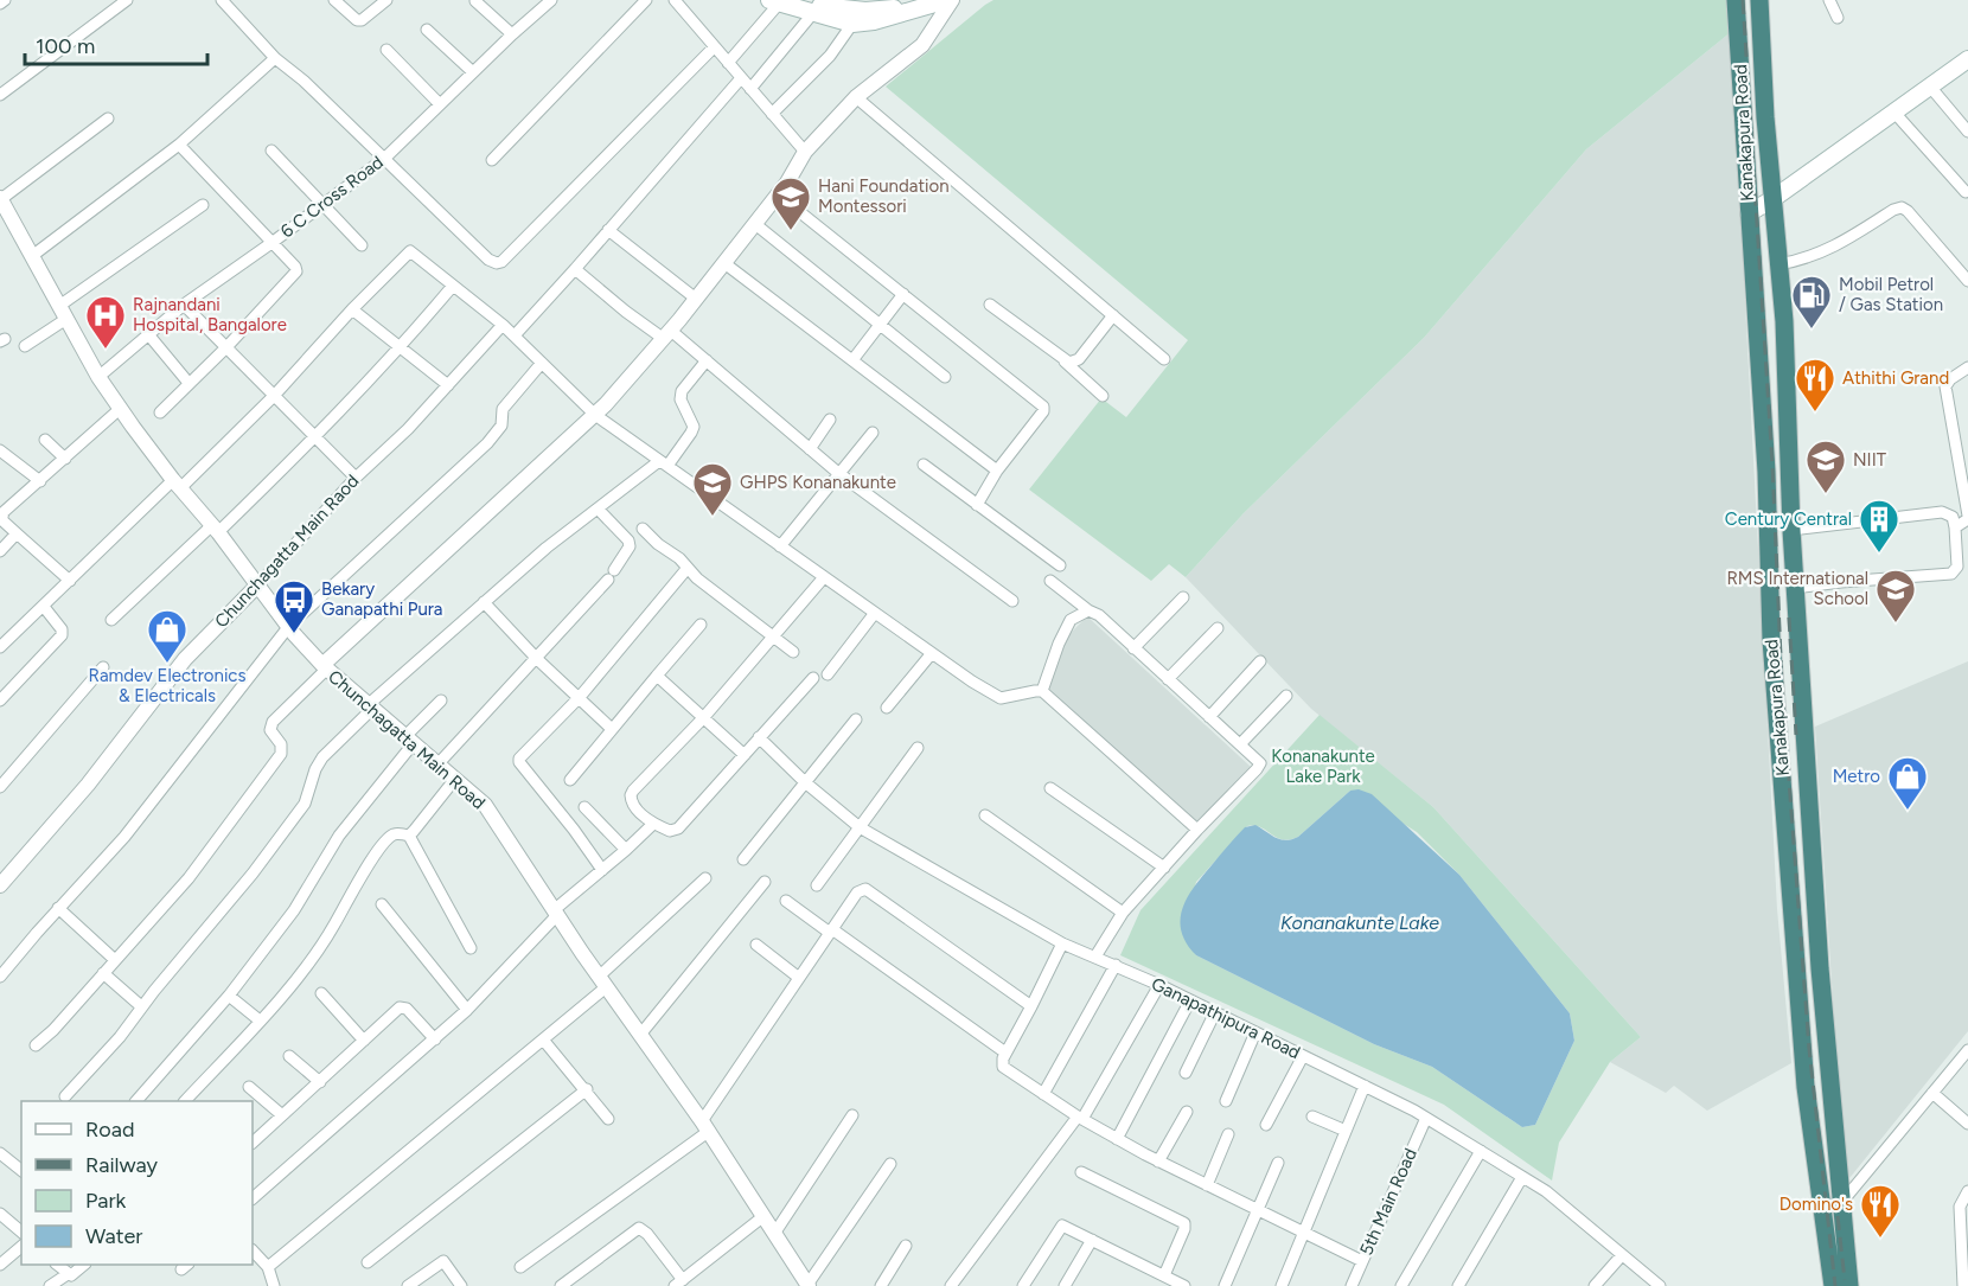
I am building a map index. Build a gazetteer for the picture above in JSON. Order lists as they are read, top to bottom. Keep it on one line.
{"streets":{"highway":["Kanakapura Road"],"street":["6 C Cross Road","Chunchagatta Main Raod","Chunchagatta Main Road","Ganapathipura Road","5th Main Road"]},"crossings":[["6 C Cross Road","Chunchagatta Main Road"],["Chunchagatta Main Raod","Chunchagatta Main Road"],["Ganapathipura Road","5th Main Road"]],"water":["Konanakunte Lake"],"parks":["Konanakunte Lake Park"],"places":{"school or university":["Hani Foundation Montessori","NIIT","GHPS Konanakunte","RMS International School"],"fuel station":["Mobil Petrol / Gas Station"],"hospital":["Rajnandani Hospital, Bangalore"],"restaurant":["Athithi Grand","Domino's"],"building":["Century Central"],"bus stop":["Bekary Ganapathi Pura"],"shop":["Ramdev Electronics & Electricals","Metro"]},"legend":["Road","Railway","Park","Water"],"scale_bar":"100 m"}
